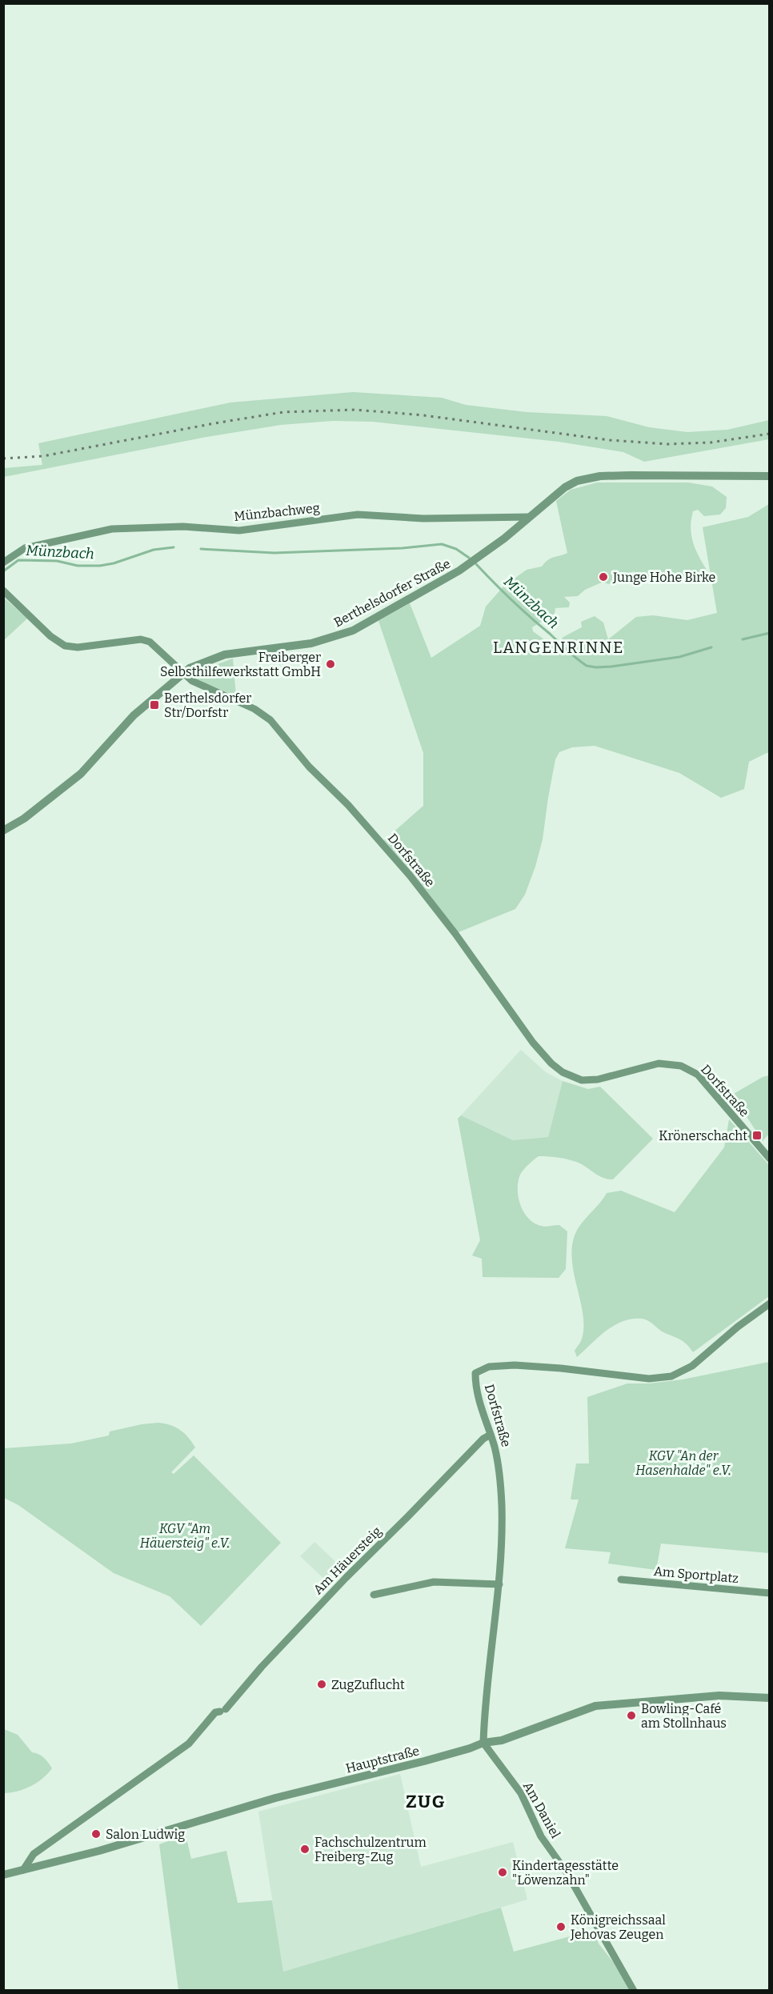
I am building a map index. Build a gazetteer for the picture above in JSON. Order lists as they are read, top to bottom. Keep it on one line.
{"streets":{"street":["Münzbachweg","Berthelsdorfer Straße","Dorfstraße","Am Häuersteig","Am Sportplatz","Hauptstraße","Am Daniel"]},"crossings":[["Münzbachweg","Berthelsdorfer Straße"],["Berthelsdorfer Straße","Dorfstraße"],["Dorfstraße","Am Häuersteig"],["Dorfstraße","Hauptstraße"],["Dorfstraße","Am Daniel"],["Am Häuersteig","Hauptstraße"],["Hauptstraße","Am Daniel"]],"districts":["LANGENRINNE","ZUG"],"water":["Münzbach"],"parks":["KGV \"An der Hasenhalde\" e.V.","KGV \"Am Häuersteig\" e.V."],"places":{"other":["Junge Hohe Birke","Freiberger Selbsthilfewerkstatt GmbH","ZugZuflucht","Bowling-Café am Stollnhaus","Salon Ludwig","Fachschulzentrum Freiberg-Zug","Kindertagesstätte \"Löwenzahn\"","Königreichssaal Jehovas Zeugen"],"transit":["Berthelsdorfer Str/Dorfstr","Krönerschacht"]}}
